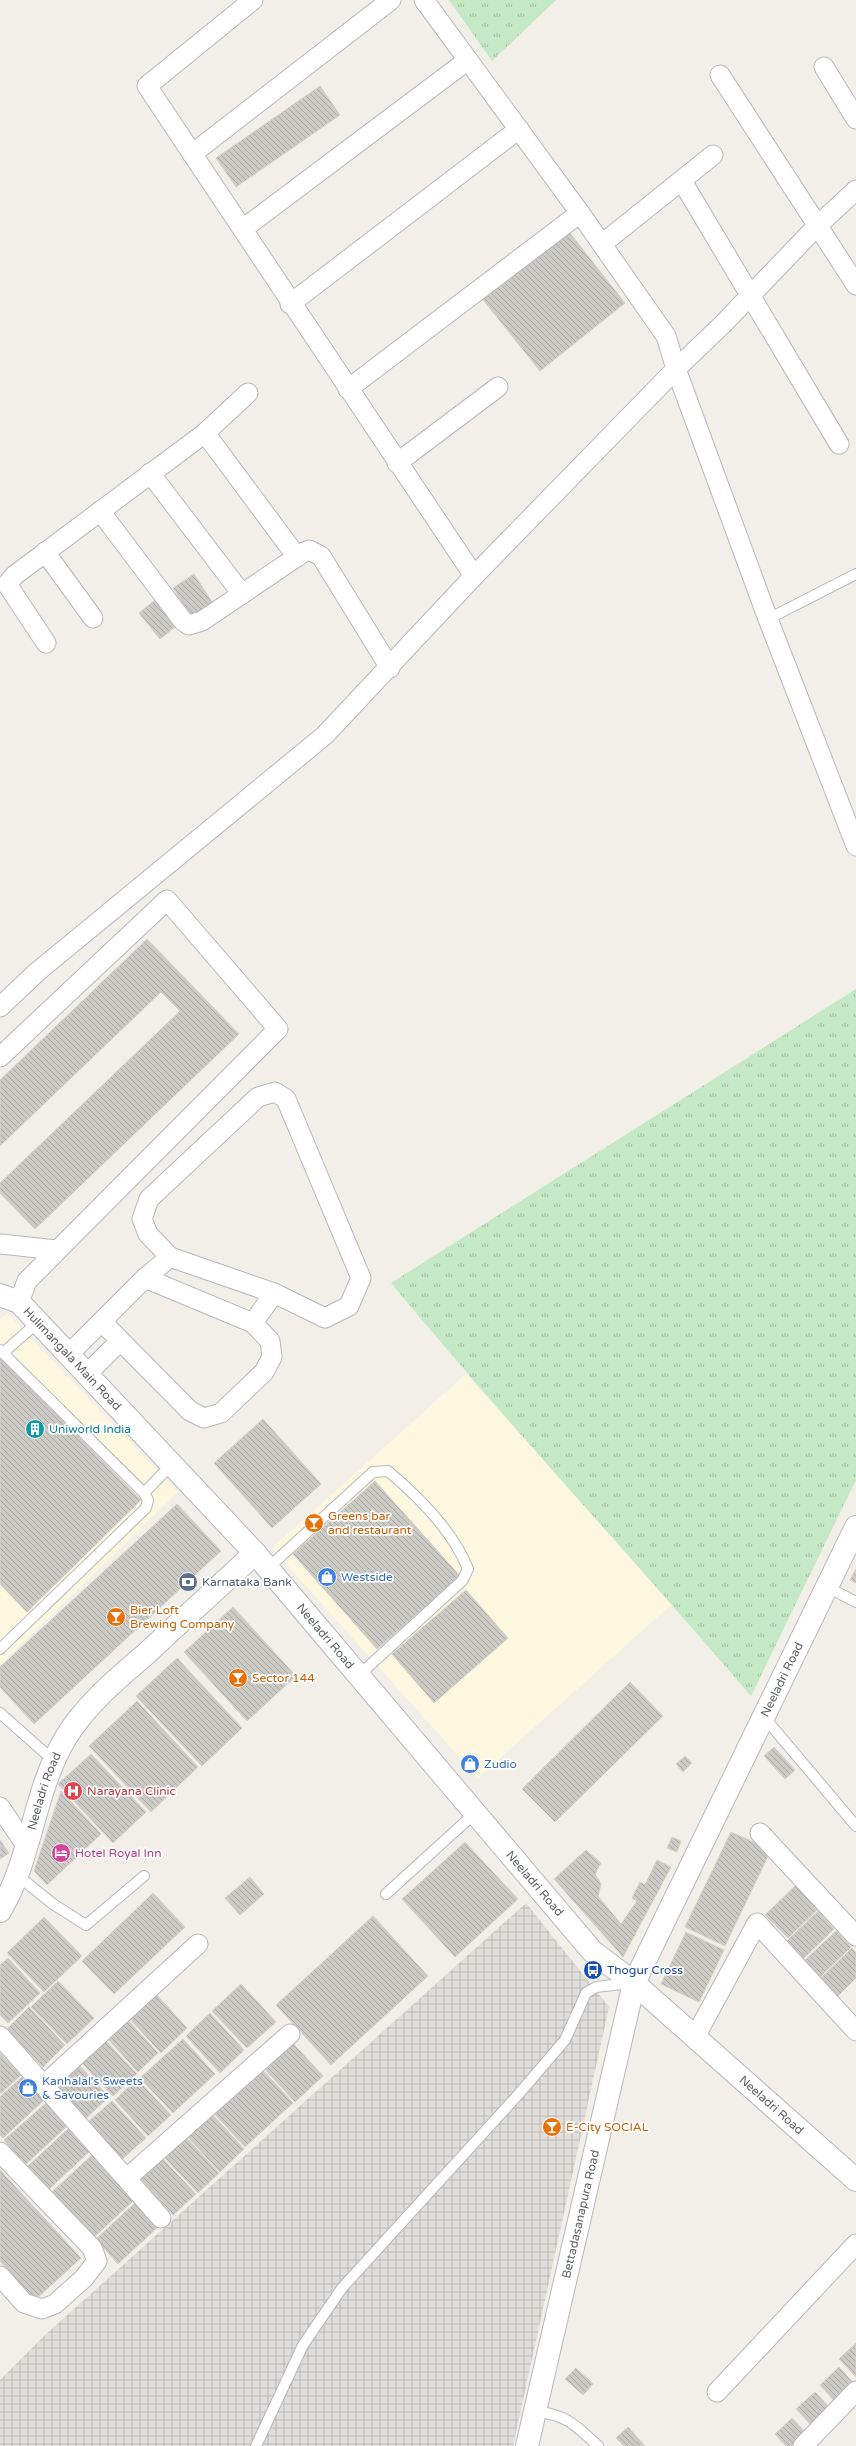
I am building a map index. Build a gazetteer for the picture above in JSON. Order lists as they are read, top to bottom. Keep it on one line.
{"streets":{"main road":["Hulimangala Main Road","Neeladri Road","Bettadasanapura Road"]},"crossings":[["Hulimangala Main Road","Neeladri Road"],["Neeladri Road","Bettadasanapura Road"]],"places":{"building":["Uniworld India"],"bar":["Greens bar and restaurant","Bier Loft Brewing Company","Sector 144","E-City SOCIAL"],"shop":["Westside","Zudio","Kanhalal's Sweets & Savouries"],"bank":["Karnataka Bank"],"hospital":["Narayana Clinic"],"hotel":["Hotel Royal Inn"],"bus stop":["Thogur Cross"]}}
